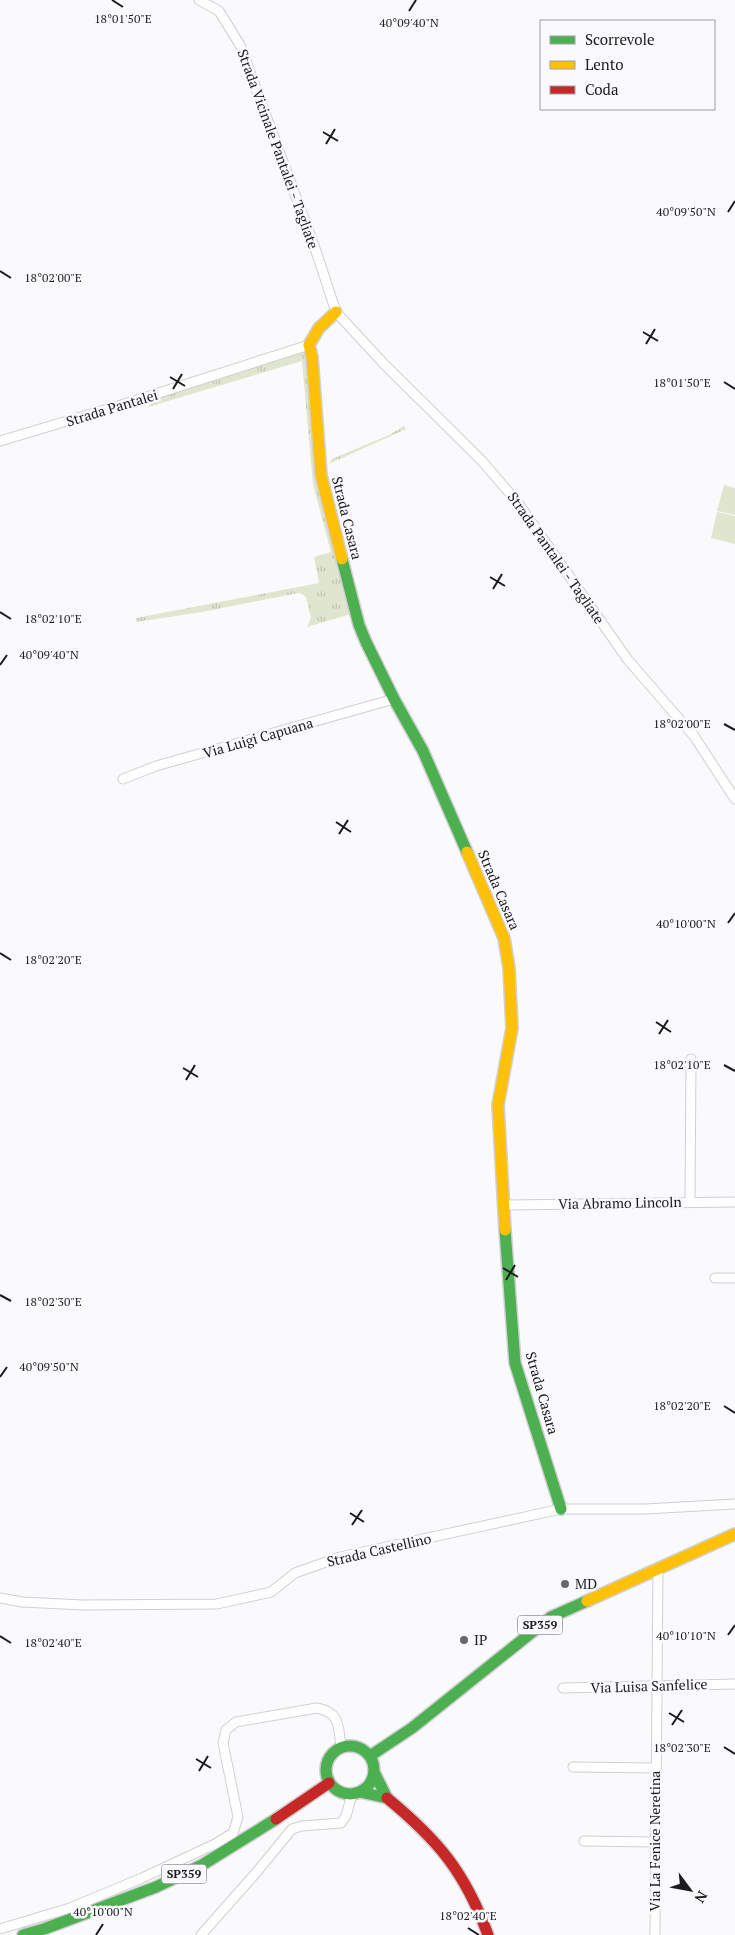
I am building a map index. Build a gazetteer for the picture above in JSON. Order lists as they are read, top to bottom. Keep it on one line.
{"streets":{"street":["Strada Vicinale Pantalei - Tagliate","Strada Pantalei","Strada Casara","Strada Pantalei - Tagliate","Via Luigi Capuana","Via Abramo Lincoln","Strada Castellino","SP359","Via Luisa Sanfelice","Via La Fenice Neretina"]},"crossings":[["Strada Vicinale Pantalei - Tagliate","Strada Pantalei - Tagliate"],["Strada Pantalei","Strada Casara"],["Strada Casara","Via Luigi Capuana"],["Strada Casara","Via Abramo Lincoln"],["Strada Casara","Strada Castellino"],["SP359","Via La Fenice Neretina"],["Via Luisa Sanfelice","Via La Fenice Neretina"]],"places":["MD","IP"],"legend":["Scorrevole","Lento","Coda"],"north":"bottom right","coordinates":["18°01'50\"E","40°09'40\"N","40°09'50\"N","18°02'00\"E","18°02'10\"E","40°10'00\"N","18°02'20\"E","18°02'30\"E","40°10'10\"N","18°02'40\"E"]}
